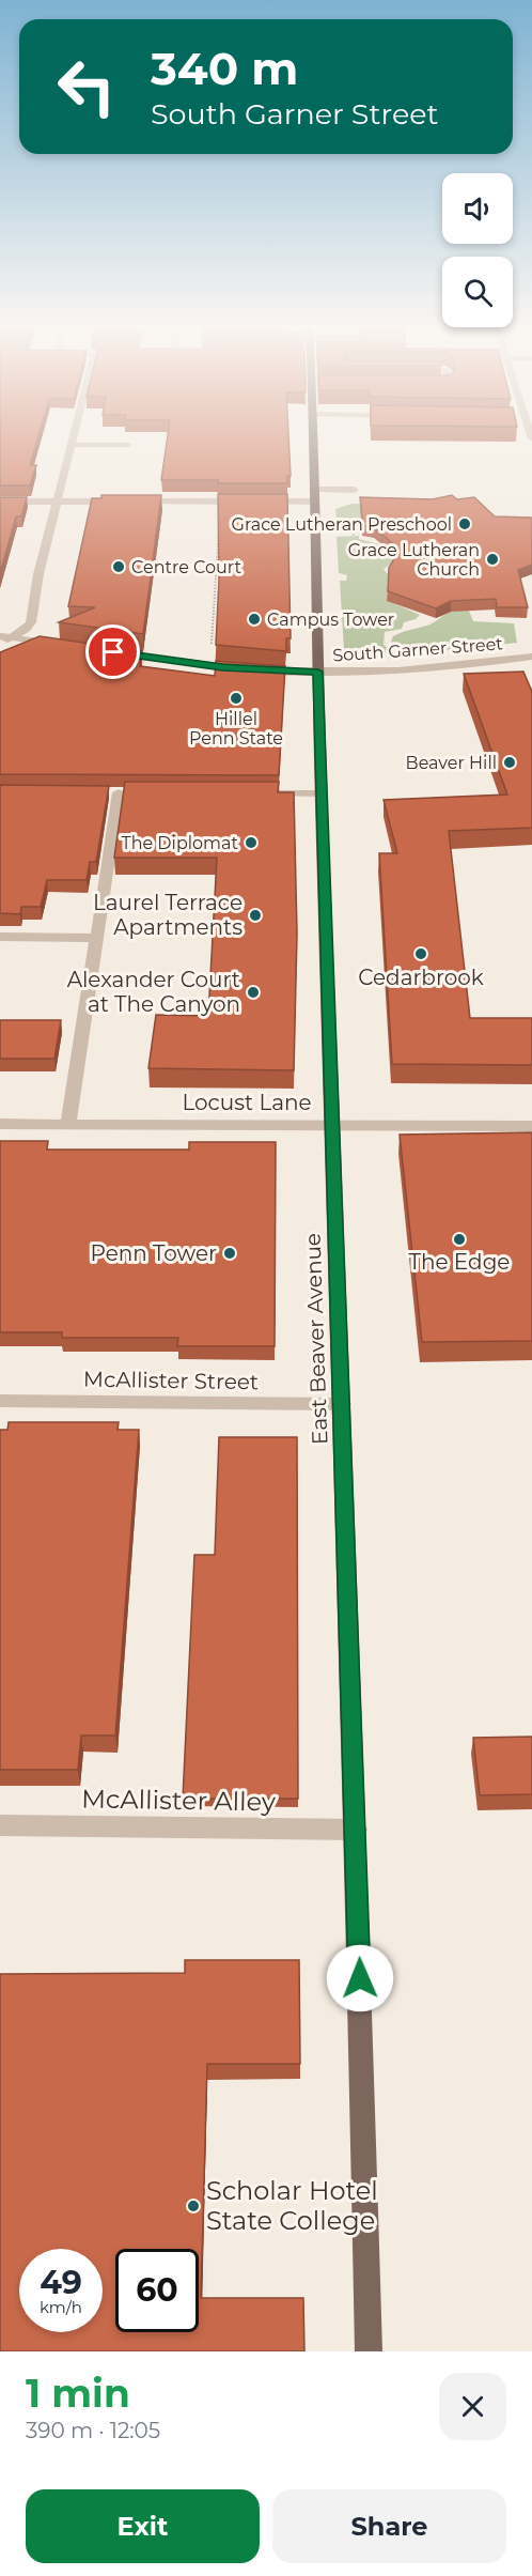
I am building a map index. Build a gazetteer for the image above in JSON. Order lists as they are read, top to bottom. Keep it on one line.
{"streets":{"main road":["East Beaver Avenue"],"street":["South Garner Street","Locust Lane","McAllister Street","McAllister Alley"]},"crossings":[["South Garner Street","East Beaver Avenue"],["Locust Lane","East Beaver Avenue"],["East Beaver Avenue","McAllister Street"],["East Beaver Avenue","McAllister Alley"]],"places":["Grace Lutheran Preschool","Grace Lutheran Church","Centre Court","Campus Tower","Hillel Penn State","Beaver Hill","The Diplomat","Laurel Terrace Apartments","Cedarbrook","Alexander Court at The Canyon","The Edge","Penn Tower","Scholar Hotel State College"],"page":{"turn":["340 m","South Garner Street"],"speed":"49 km/h","limit":"60","heading":["1 min","390 m · 12:05"],"buttons":["Exit","Share"]}}
